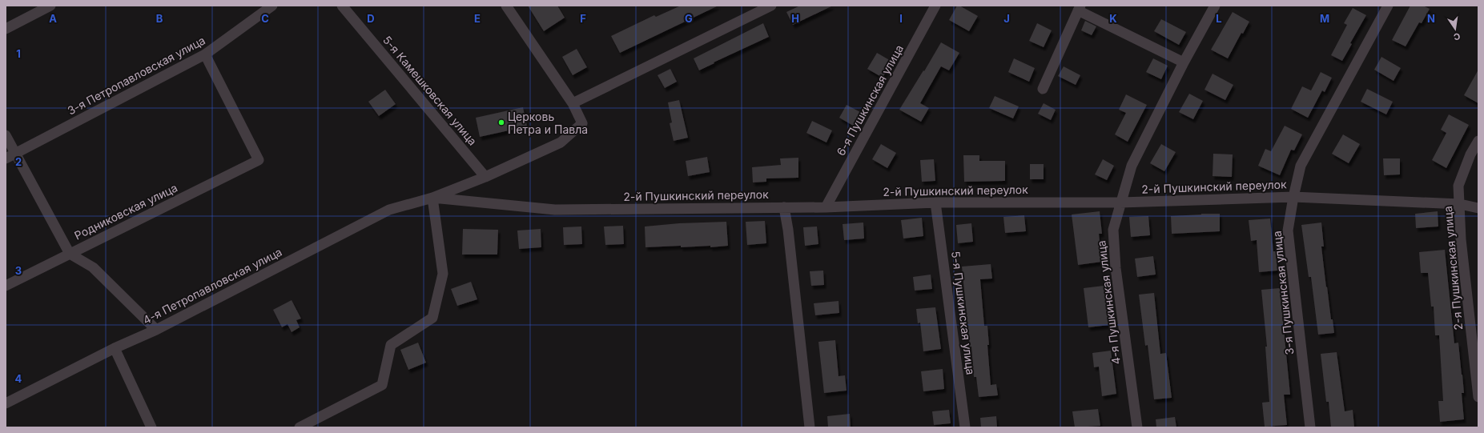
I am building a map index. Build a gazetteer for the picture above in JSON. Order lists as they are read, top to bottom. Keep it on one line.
{"streets":{"street":["3-я Петропавловская улица","5-я Камешковская улица","6-я Пушкинская улица","2-й Пушкинский переулок","Родниковская улица","2-я Пушкинская улица","4-я Петропавловская улица","3-я Пушкинская улица","4-я Пушкинская улица","5-я Пушкинская улица"]},"crossings":[["3-я Петропавловская улица","Родниковская улица"],["5-я Камешковская улица","4-я Петропавловская улица"],["6-я Пушкинская улица","2-й Пушкинский переулок"],["2-й Пушкинский переулок","2-я Пушкинская улица"],["2-й Пушкинский переулок","4-я Петропавловская улица"],["2-й Пушкинский переулок","3-я Пушкинская улица"],["2-й Пушкинский переулок","4-я Пушкинская улица"],["2-й Пушкинский переулок","5-я Пушкинская улица"]],"places":["Церковь Петра и Павла"],"north":"bottom","grid":{"columns":["A","B","C","D","E","F","G","H","I","J","K","L","M","N"],"rows":["1","2","3","4"]}}
